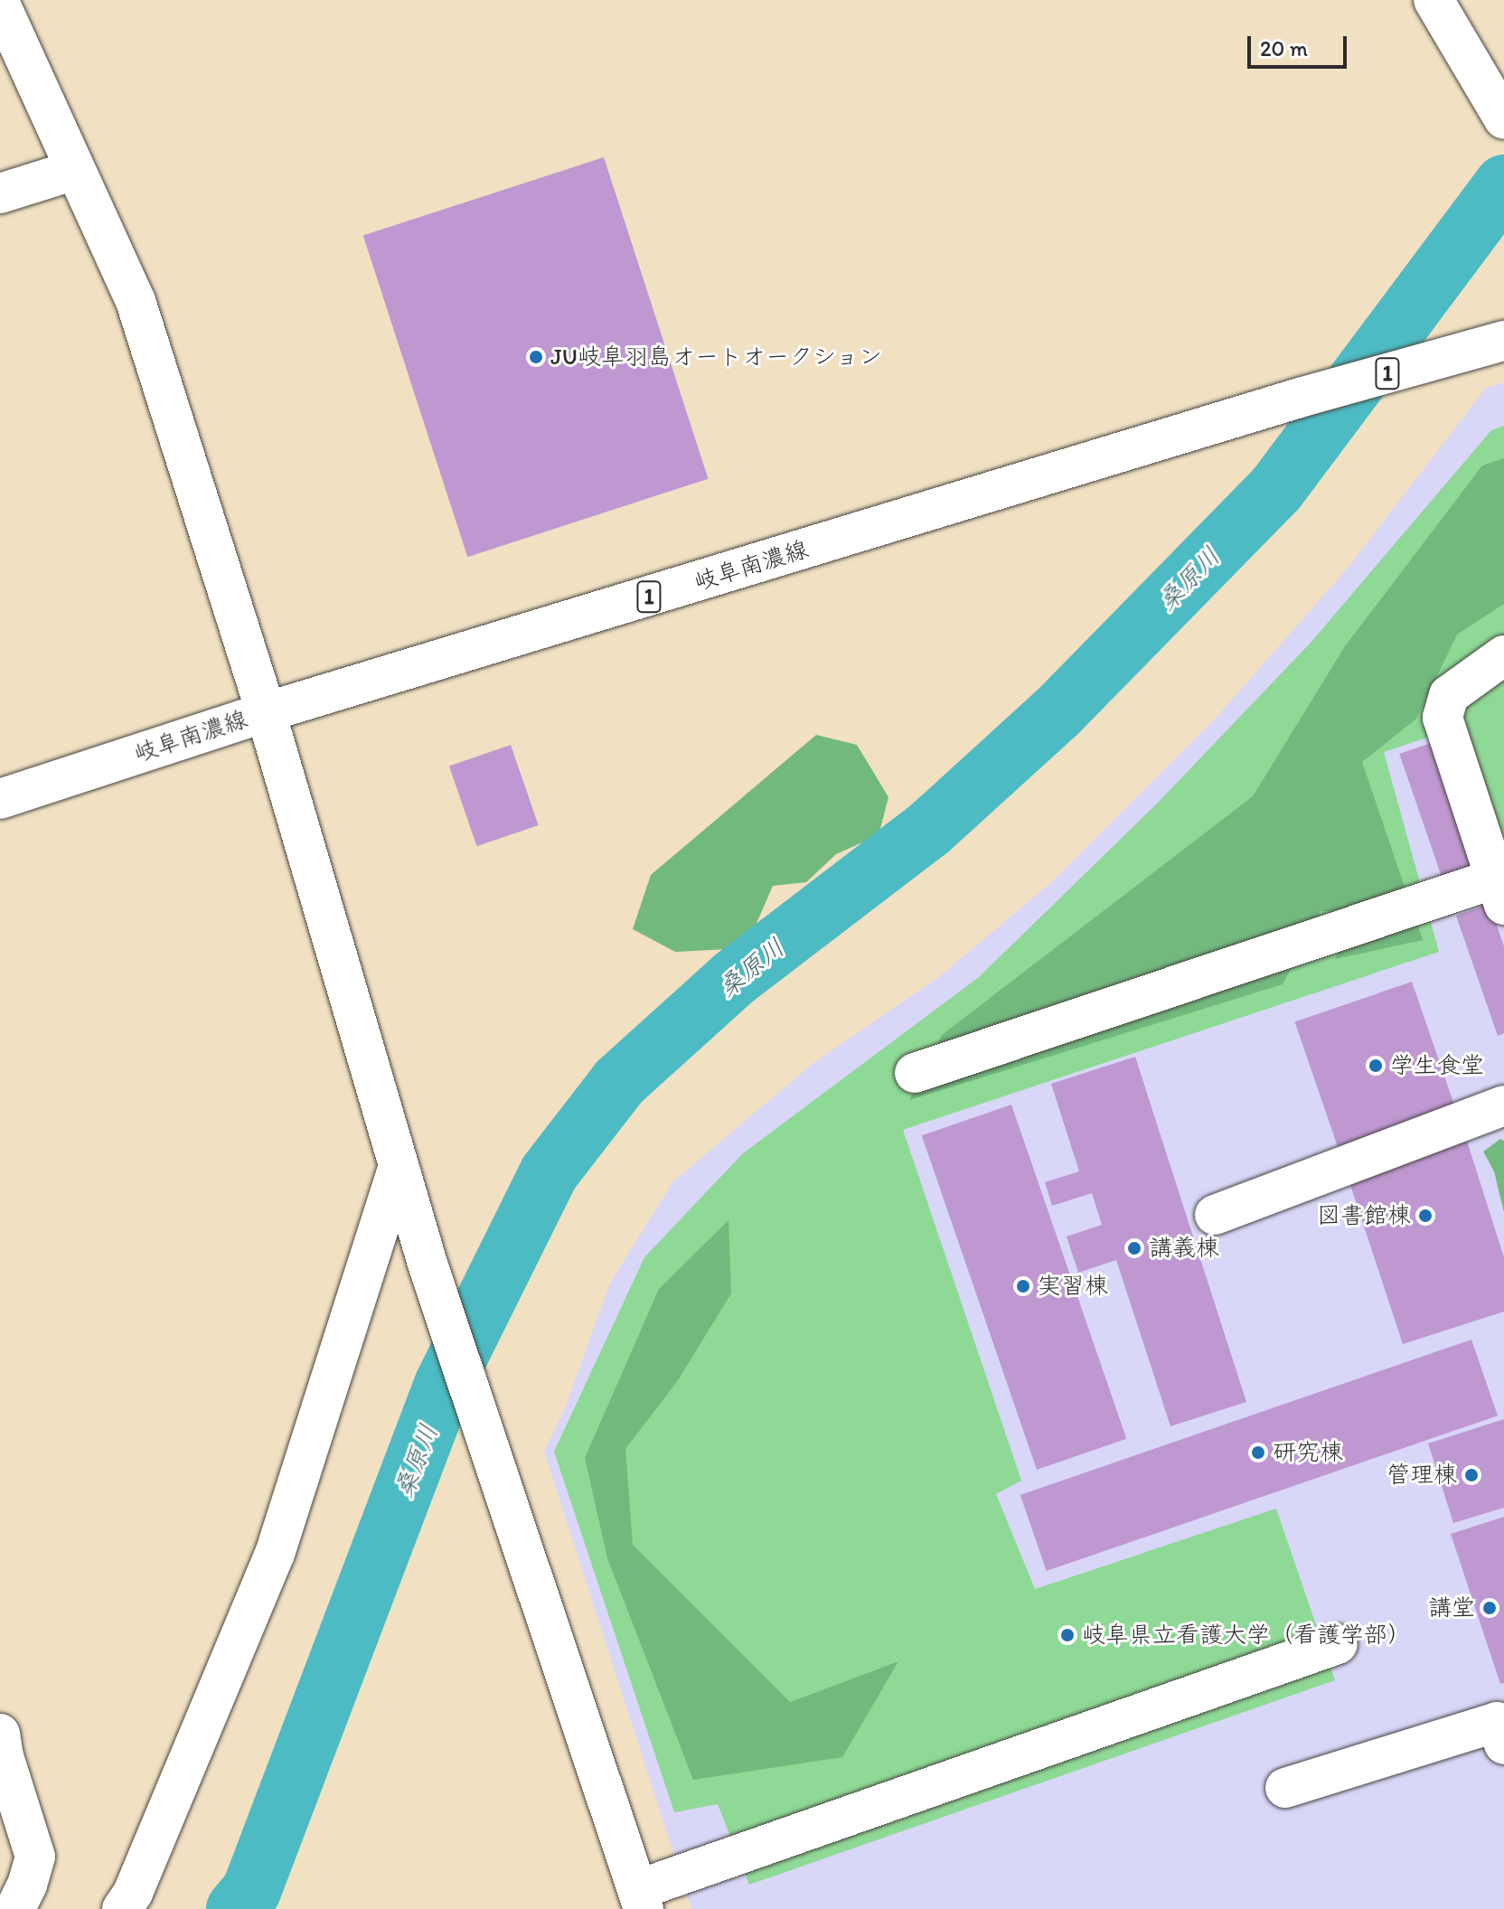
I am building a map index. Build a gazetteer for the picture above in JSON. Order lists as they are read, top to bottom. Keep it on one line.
{"streets":{"street":["1","岐阜南濃線"]},"water":["桑原川"],"places":["JU岐阜羽島オートオークション","学生食堂","図書館棟","講義棟","実習棟","研究棟","管理棟","講堂","岐阜県立看護大学（看護学部）"],"scale_bar":"20 m"}
